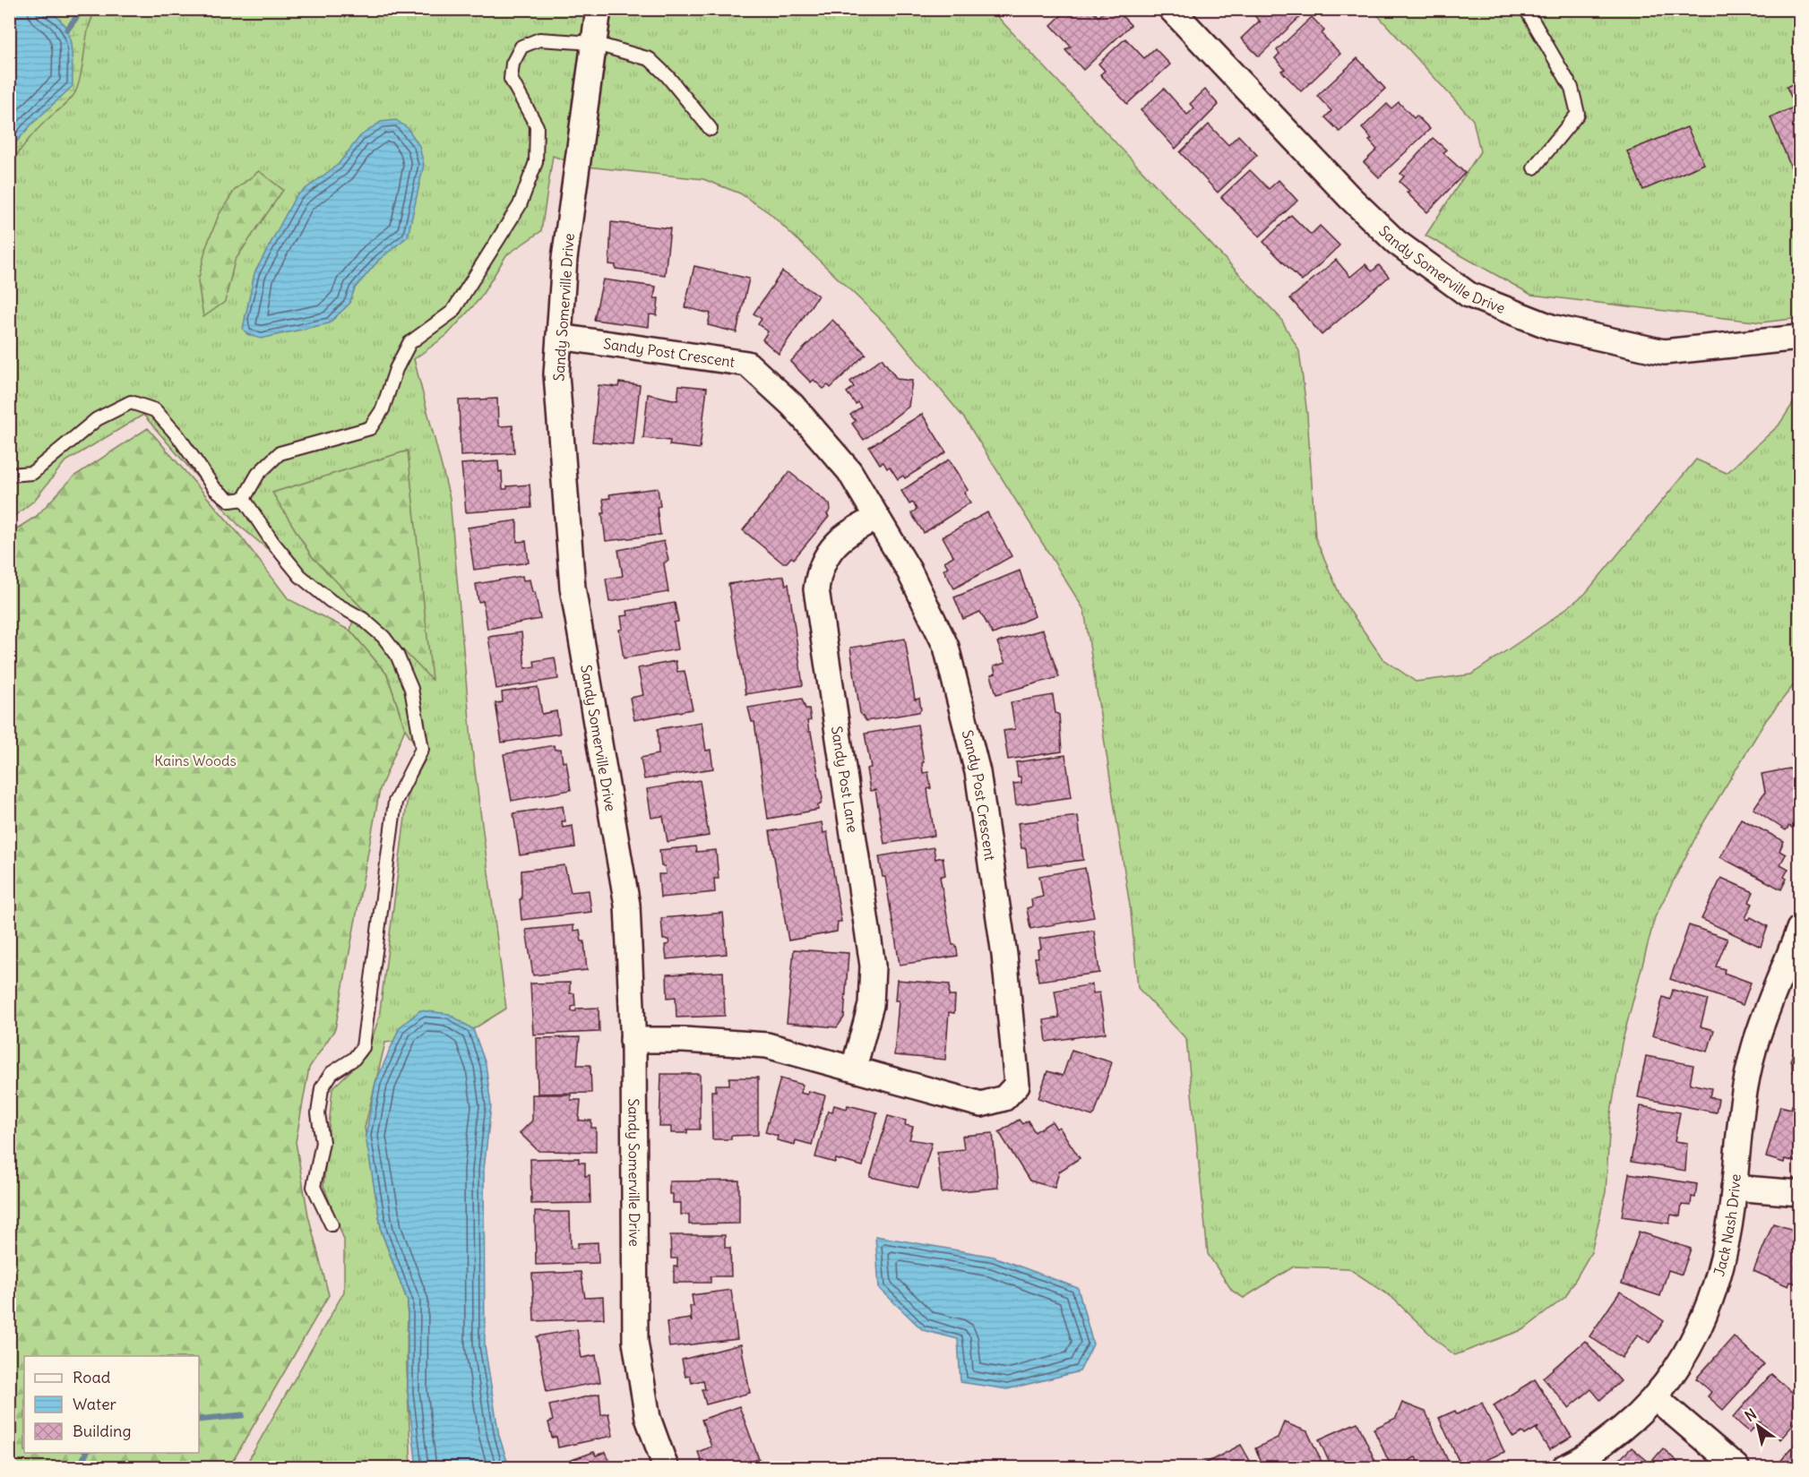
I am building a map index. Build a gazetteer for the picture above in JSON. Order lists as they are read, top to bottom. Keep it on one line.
{"streets":{"street":["Sandy Somerville Drive","Sandy Post Crescent","Sandy Post Lane","Jack Nash Drive"]},"crossings":[["Sandy Somerville Drive","Sandy Post Crescent"],["Sandy Post Crescent","Sandy Post Lane"]],"parks":["Kains Woods"],"legend":["Road","Water","Building"],"north":"top left"}
